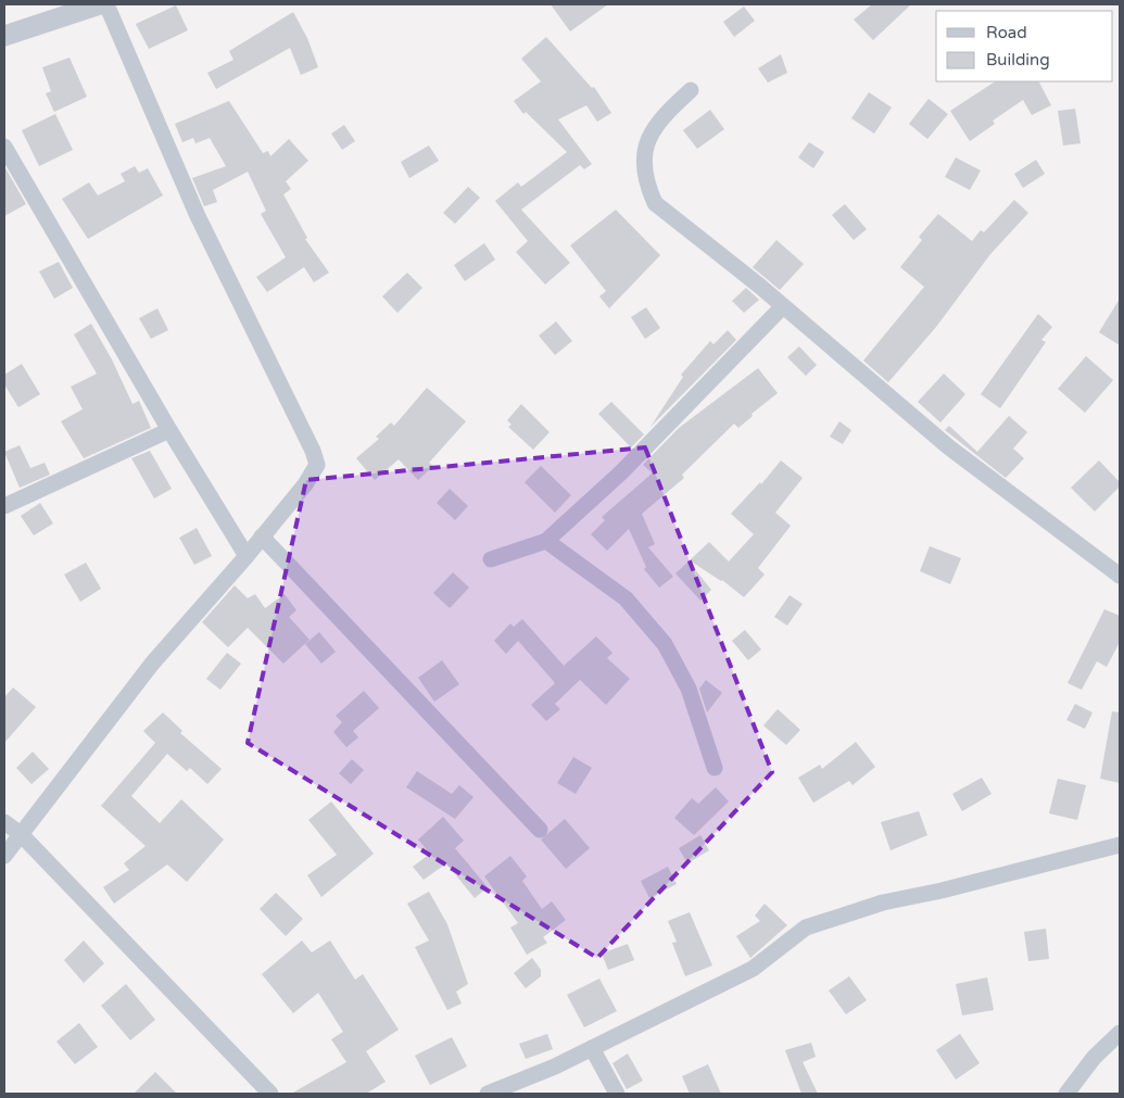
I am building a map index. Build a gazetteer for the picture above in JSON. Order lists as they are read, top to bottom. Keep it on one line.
{"legend":["Road","Building"]}
